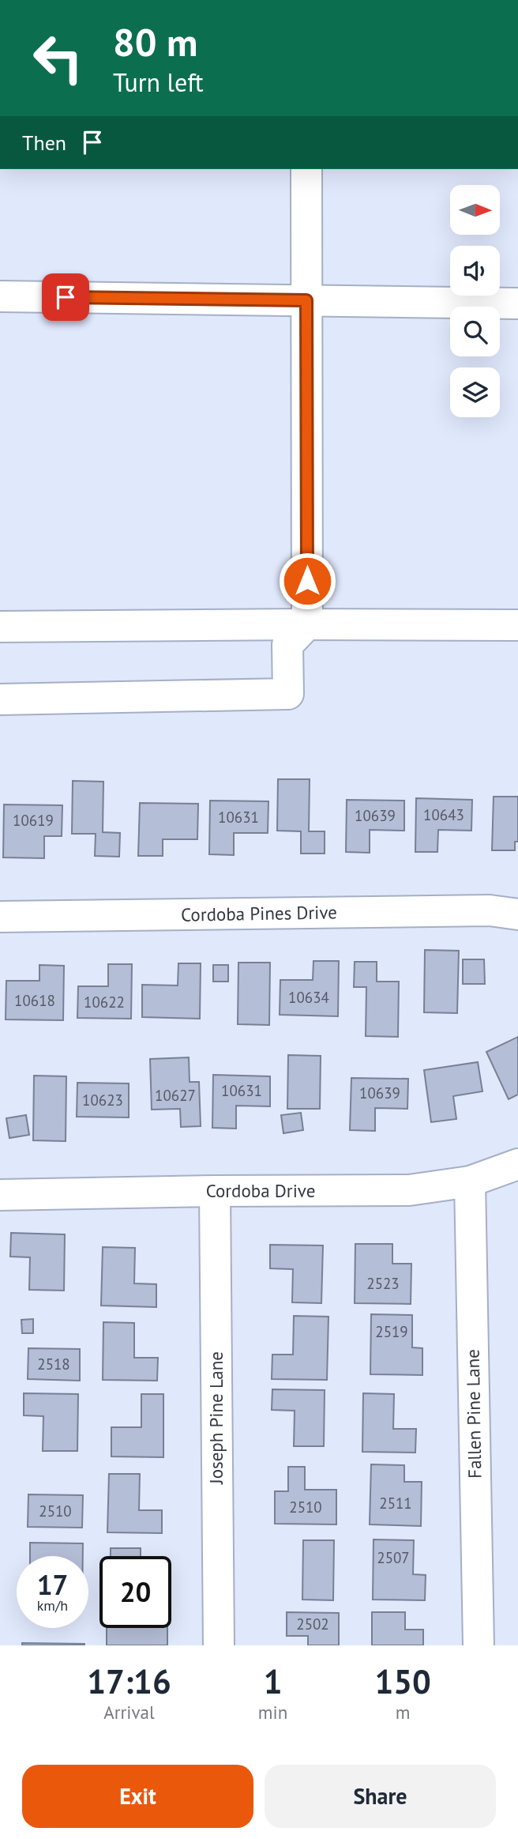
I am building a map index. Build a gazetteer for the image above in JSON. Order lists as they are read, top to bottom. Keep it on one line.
{"streets":{"street":["Cordoba Pines Drive","Cordoba Drive","Fallen Pine Lane","Joseph Pine Lane"]},"crossings":[["Cordoba Drive","Fallen Pine Lane"],["Cordoba Drive","Joseph Pine Lane"]],"house_numbers":["10643","10639","10631","10619","10634","10618","10622","10631","10639","10627","10623","2523","2519","2518","2511","2510","2510","2507","2502"],"north":"right","page":{"turn":["80 m","Turn left"],"then":"Then","speed":"17 km/h","limit":"20","eta":["17:16","Arrival","1","min","150","m"],"buttons":["Exit","Share"]}}
